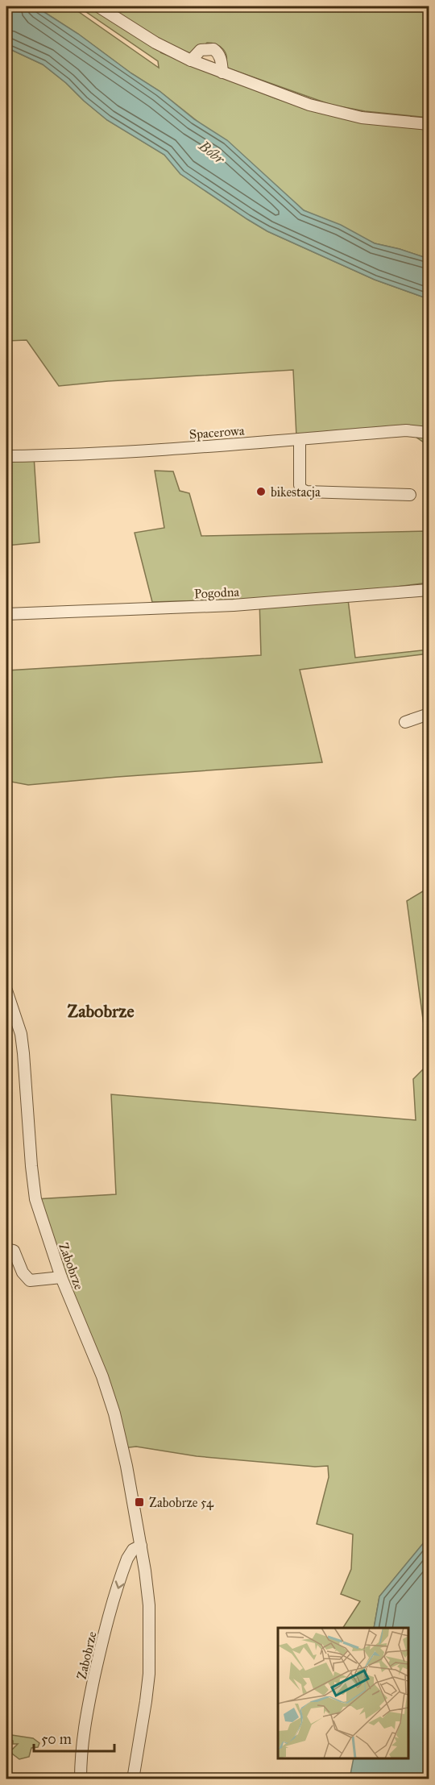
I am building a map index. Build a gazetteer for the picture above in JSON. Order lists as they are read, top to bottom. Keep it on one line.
{"streets":{"street":["Spacerowa","Pogodna","Zabobrze"]},"districts":["Zabobrze"],"water":["Bóbr"],"places":{"other":["bikestacja"],"transit":["Zabobrze 54"]},"scale_bar":"50 m"}
